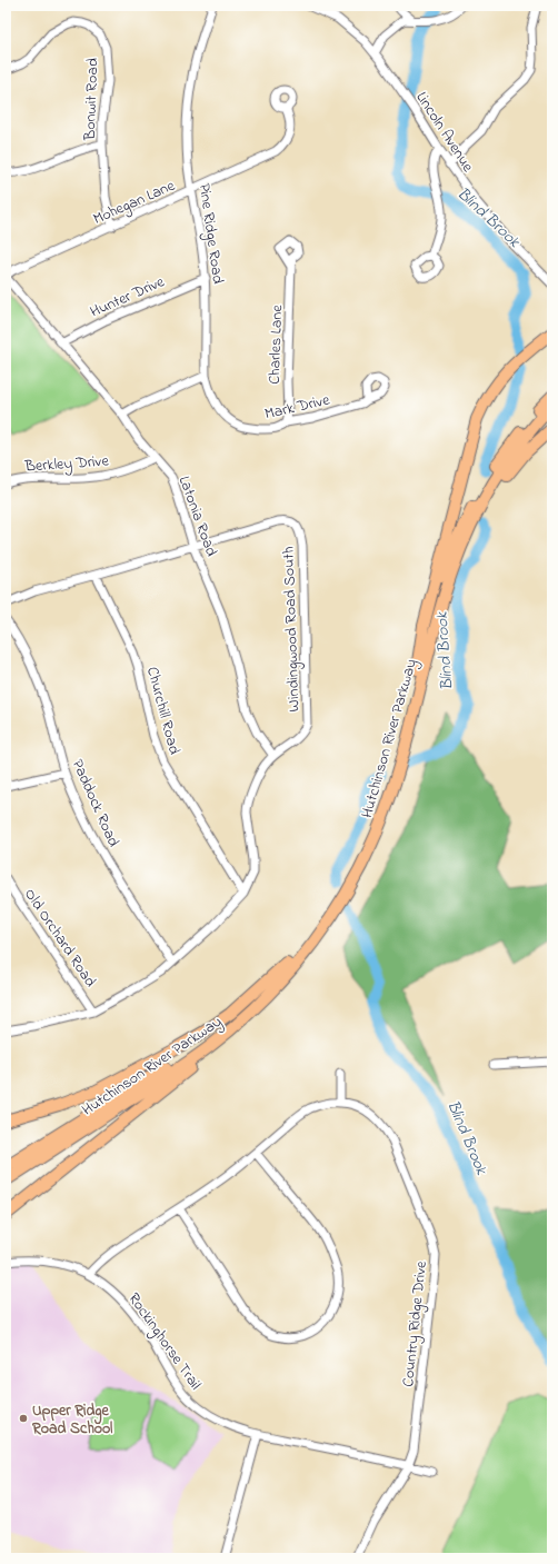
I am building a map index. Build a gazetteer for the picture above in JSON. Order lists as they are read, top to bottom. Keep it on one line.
{"streets":{"highway":["Hutchinson River Parkway"],"street":["Bonwit Road","Lincoln Avenue","Mohegan Lane","Pine Ridge Road","Hunter Drive","Charles Lane","Mark Drive","Berkley Drive","Latonia Road","Windingwood Road South","Churchill Road","Paddock Road","Old Orchard Road","Country Ridge Drive","Rockinghorse Trail"]},"crossings":[["Bonwit Road","Mohegan Lane"],["Mohegan Lane","Pine Ridge Road"],["Mohegan Lane","Latonia Road"],["Pine Ridge Road","Hunter Drive"],["Pine Ridge Road","Mark Drive"],["Hunter Drive","Latonia Road"],["Charles Lane","Mark Drive"],["Berkley Drive","Latonia Road"],["Latonia Road","Windingwood Road South"],["Windingwood Road South","Churchill Road"],["Country Ridge Drive","Rockinghorse Trail"]],"water":["Blind Brook"],"places":["Upper Ridge Road School"]}
